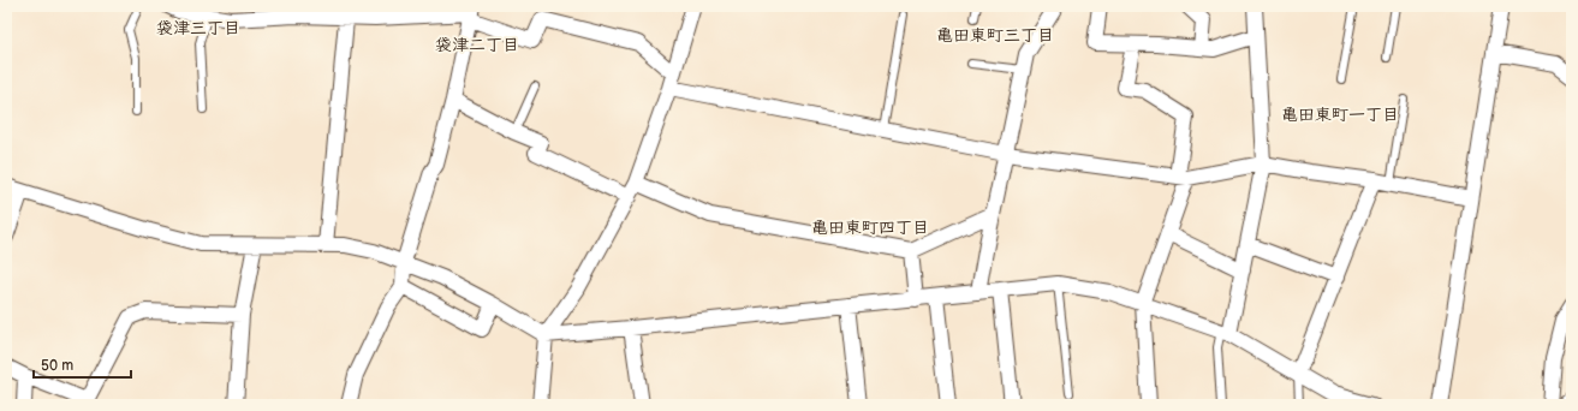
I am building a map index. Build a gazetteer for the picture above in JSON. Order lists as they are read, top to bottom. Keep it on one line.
{"districts":["袋津三丁目","亀田東町三丁目","袋津二丁目","亀田東町一丁目","亀田東町四丁目"],"scale_bar":"50 m"}
